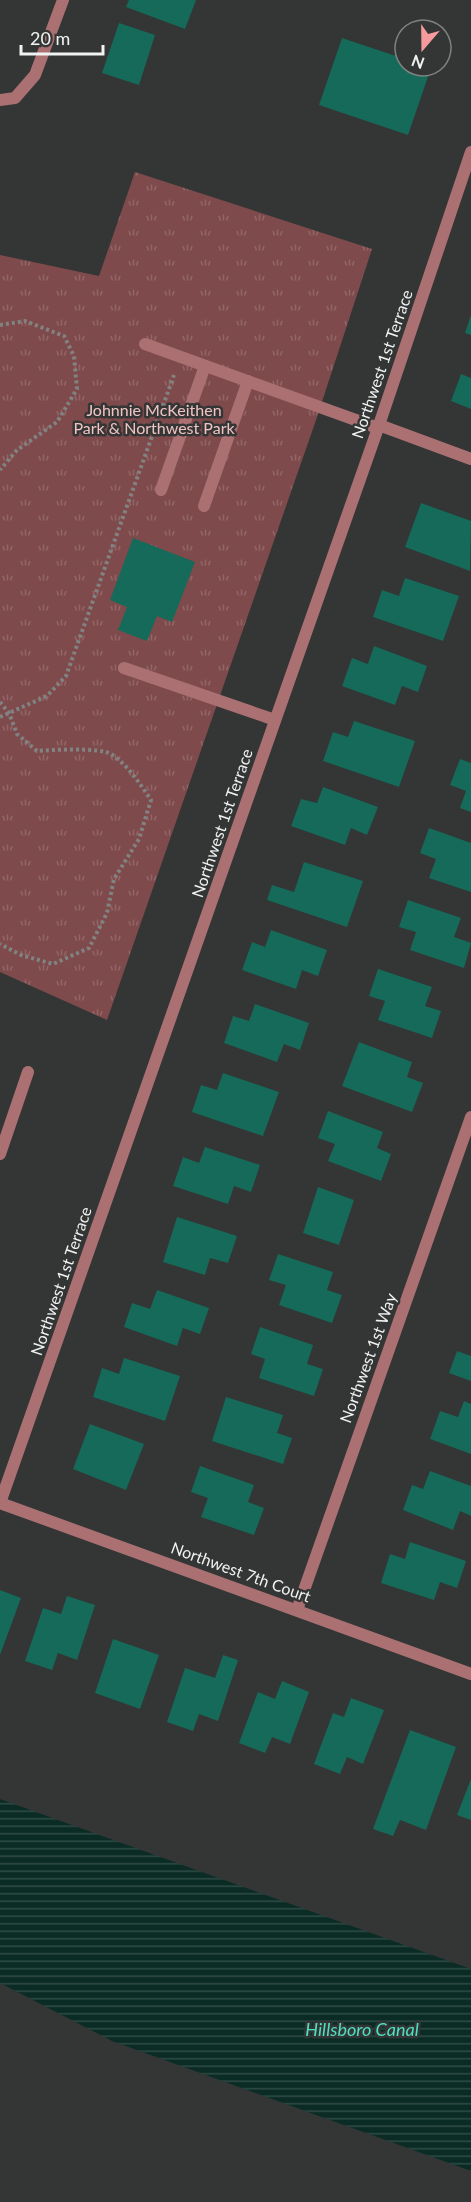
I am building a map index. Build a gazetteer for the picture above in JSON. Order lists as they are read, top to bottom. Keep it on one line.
{"streets":{"street":["Northwest 1st Terrace","Northwest 1st Way","Northwest 7th Court"]},"crossings":[["Northwest 1st Terrace","Northwest 7th Court"],["Northwest 1st Way","Northwest 7th Court"]],"water":["Hillsboro Canal"],"parks":["Johnnie McKeithen Park & Northwest Park"],"scale_bar":"20 m","north":"bottom"}
